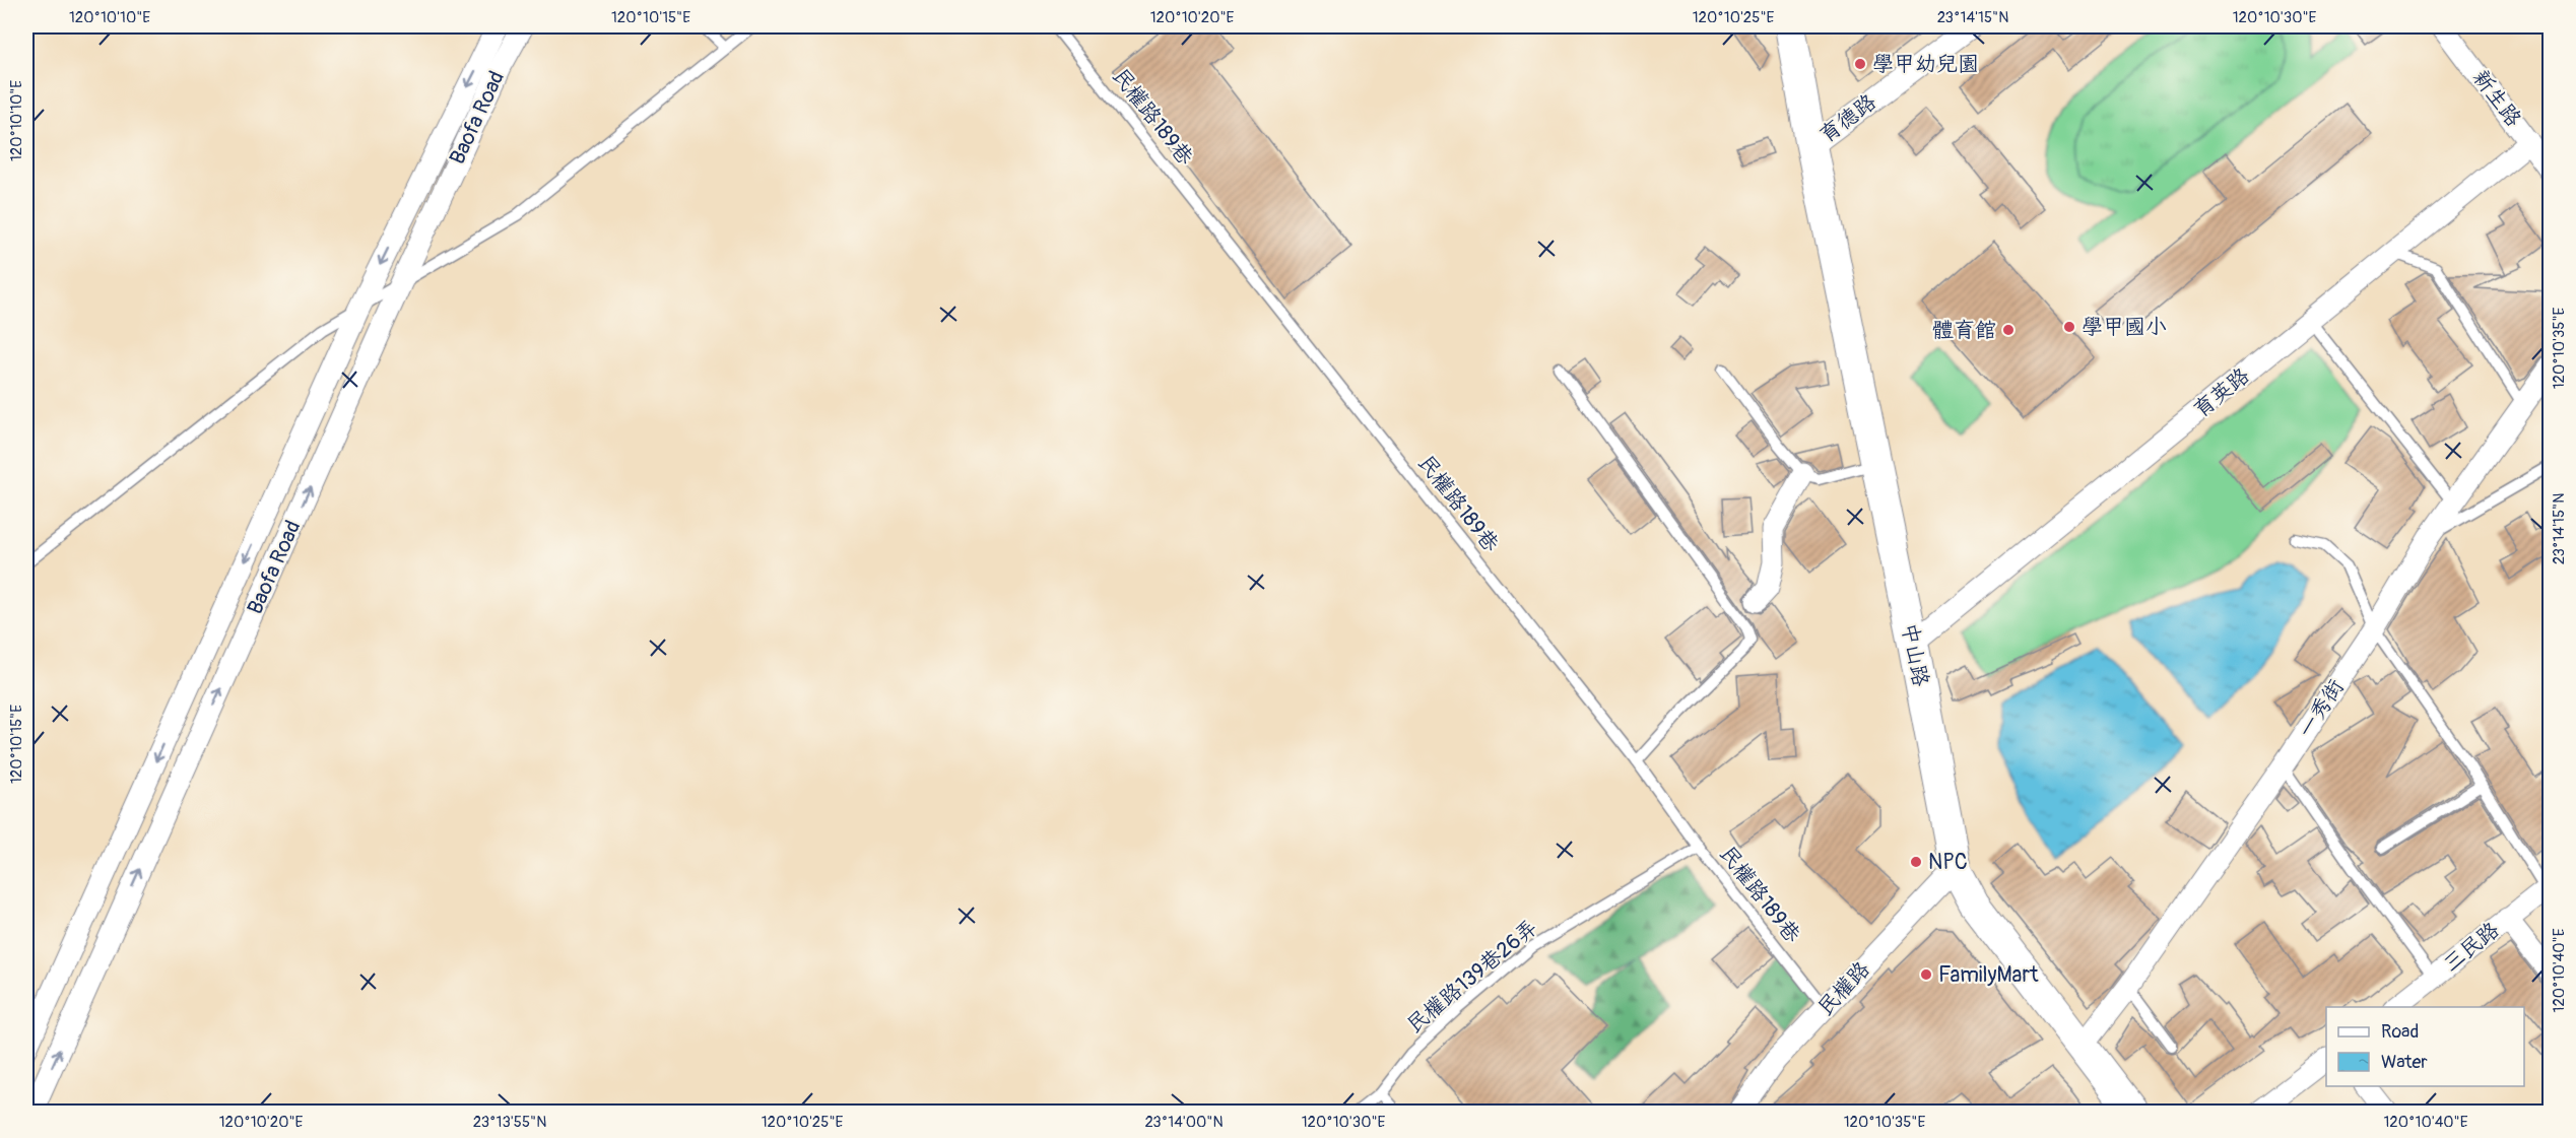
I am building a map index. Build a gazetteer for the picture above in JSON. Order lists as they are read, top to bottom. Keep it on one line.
{"streets":{"main road":["中山路"],"street":["新生路","Baofa Road","育德路","育英路","一秀街","三民路","民權路"],"lane":["民權路189巷","民權路139巷26弄"]},"crossings":[["新生路","育英路"],["民權路189巷","民權路139巷26弄"],["民權路189巷","民權路"],["育德路","中山路"],["育英路","中山路"],["中山路","一秀街"],["中山路","民權路"]],"places":["學甲幼兒園","學甲國小","體育館","NPC","FamilyMart"],"legend":["Road","Water"],"coordinates":["120°10'10\"E","120°10'15\"E","120°10'20\"E","120°10'25\"E","23°14'15\"N","120°10'30\"E","120°10'35\"E","120°10'40\"E","23°13'55\"N","23°14'00\"N"]}
